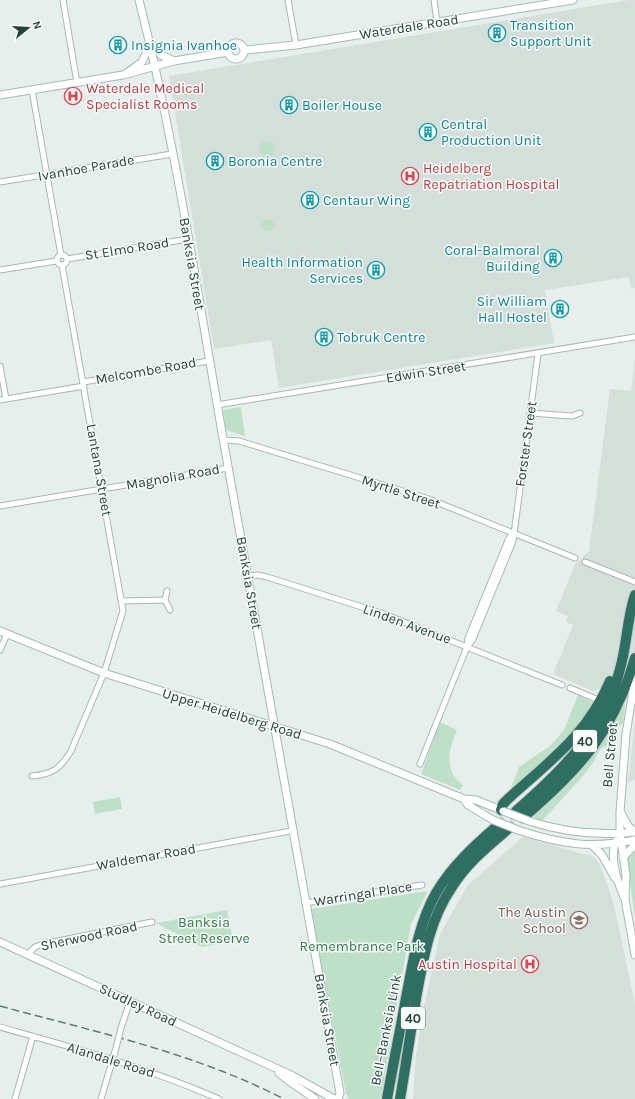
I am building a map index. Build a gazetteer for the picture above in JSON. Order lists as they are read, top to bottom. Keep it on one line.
{"streets":{"highway":["40","Bell–Banksia Link"],"street":["Waterdale Road","Ivanhoe Parade","St Elmo Road","Banksia Street","Melcombe Road","Edwin Street","Forster Street","Lantana Street","Magnolia Road","Myrtle Street","Linden Avenue","Upper Heidelberg Road","Bell Street","Waldemar Road","Warringal Place","Sherwood Road","Studley Road","Alandale Road"]},"crossings":[["Ivanhoe Parade","Banksia Street"],["St Elmo Road","Banksia Street"],["St Elmo Road","Lantana Street"],["Banksia Street","Melcombe Road"],["Banksia Street","Edwin Street"],["Banksia Street","Magnolia Road"],["Banksia Street","Myrtle Street"],["Banksia Street","Linden Avenue"],["Banksia Street","Upper Heidelberg Road"],["Banksia Street","Waldemar Road"],["Banksia Street","Warringal Place"],["Melcombe Road","Lantana Street"],["Edwin Street","Forster Street"],["Forster Street","Myrtle Street"],["Forster Street","Linden Avenue"],["Lantana Street","Magnolia Road"],["Lantana Street","Upper Heidelberg Road"],["Upper Heidelberg Road","40"],["Upper Heidelberg Road","Bell Street"],["Upper Heidelberg Road","Bell–Banksia Link"],["Sherwood Road","Studley Road"]],"parks":["Banksia Street Reserve","Remembrance Park"],"places":{"building":["Transition Support Unit","Insignia Ivanhoe","Boiler House","Central Production Unit","Boronia Centre","Centaur Wing","Coral-Balmoral Building","Health Information Services","Sir William Hall Hostel","Tobruk Centre"],"hospital":["Waterdale Medical Specialist Rooms","Heidelberg Repatriation Hospital","Austin Hospital"],"school or university":["The Austin School"]},"north":"right"}
